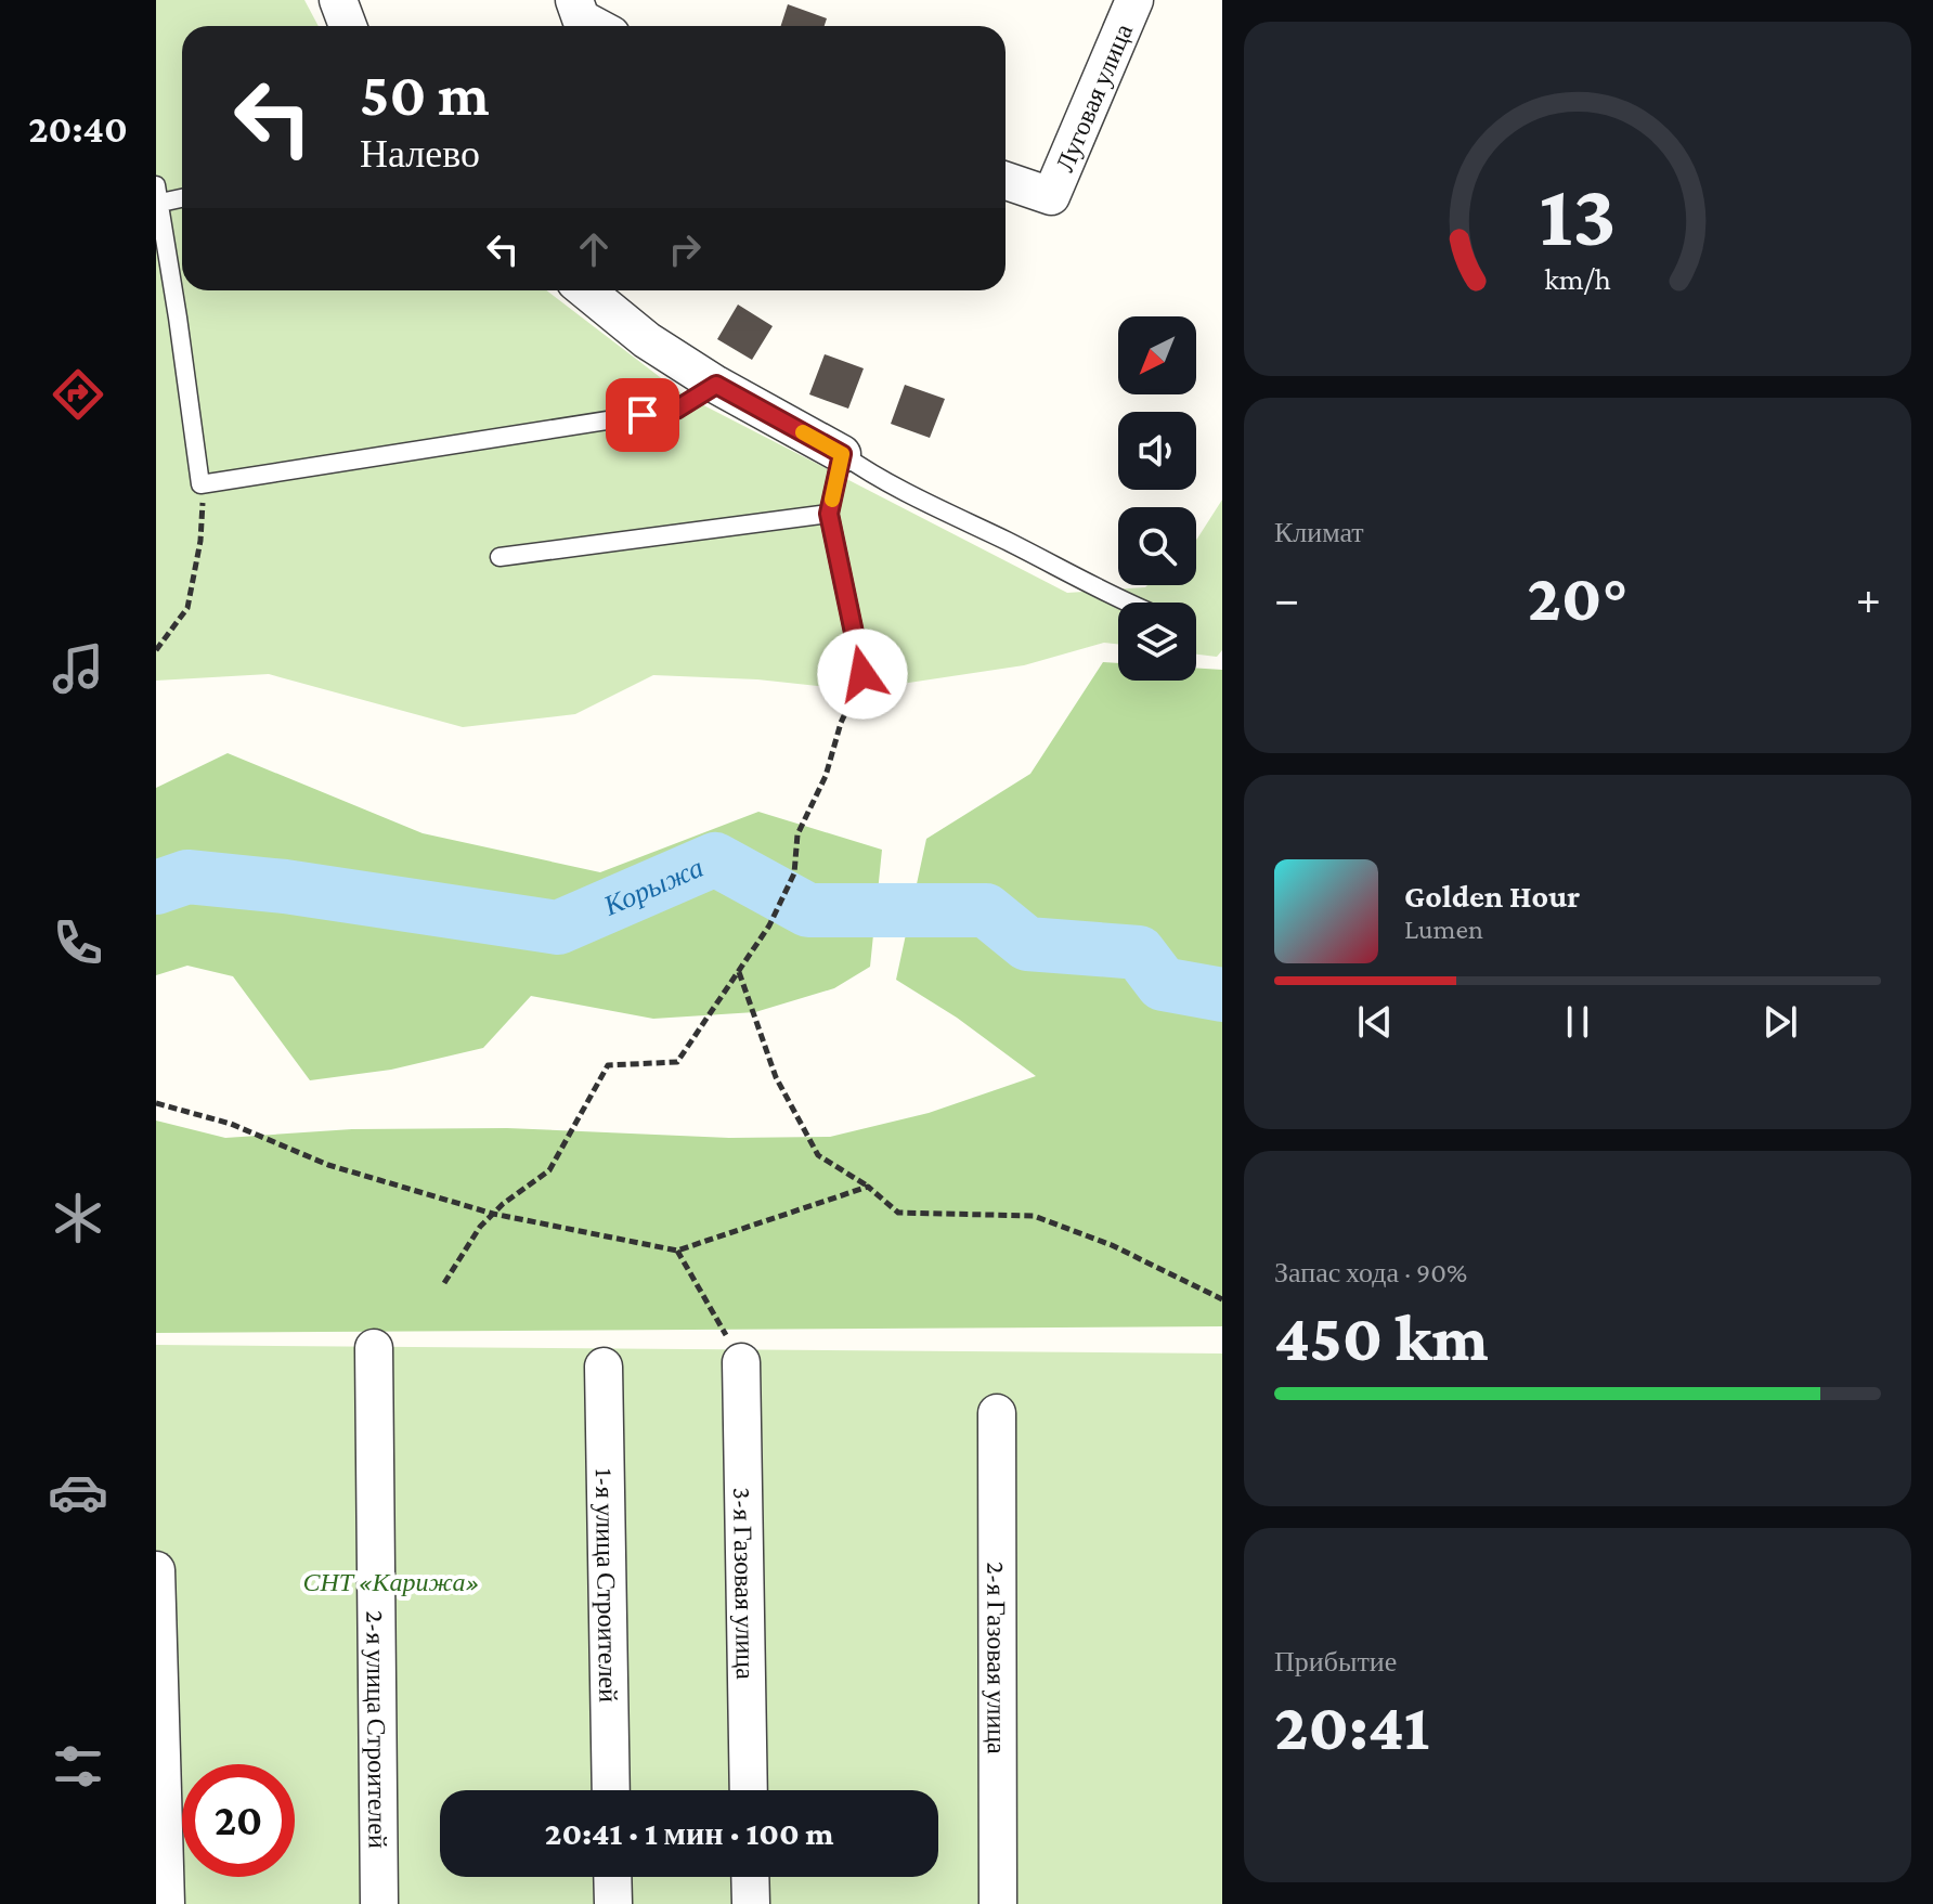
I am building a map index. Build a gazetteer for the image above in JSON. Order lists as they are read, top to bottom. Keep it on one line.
{"streets":{"street":["Луговая улица","3-я Газовая улица","1-я улица Строителей","2-я Газовая улица","2-я улица Строителей"]},"water":["Корыжа"],"parks":["СНТ «Карижа»"],"north":"bottom left","page":{"tabs":"20:40","turn":["50 m","Налево"],"tile":["Климат",["Запас хода · 90%","450 km"],["Прибытие","20:41"]],"heat":["−","20°","+"],"song":["Golden Hour","Lumen"],"limit":"20","trip":"20:41 · 1 мин · 100 m","gauge":["13","km/h"]}}
